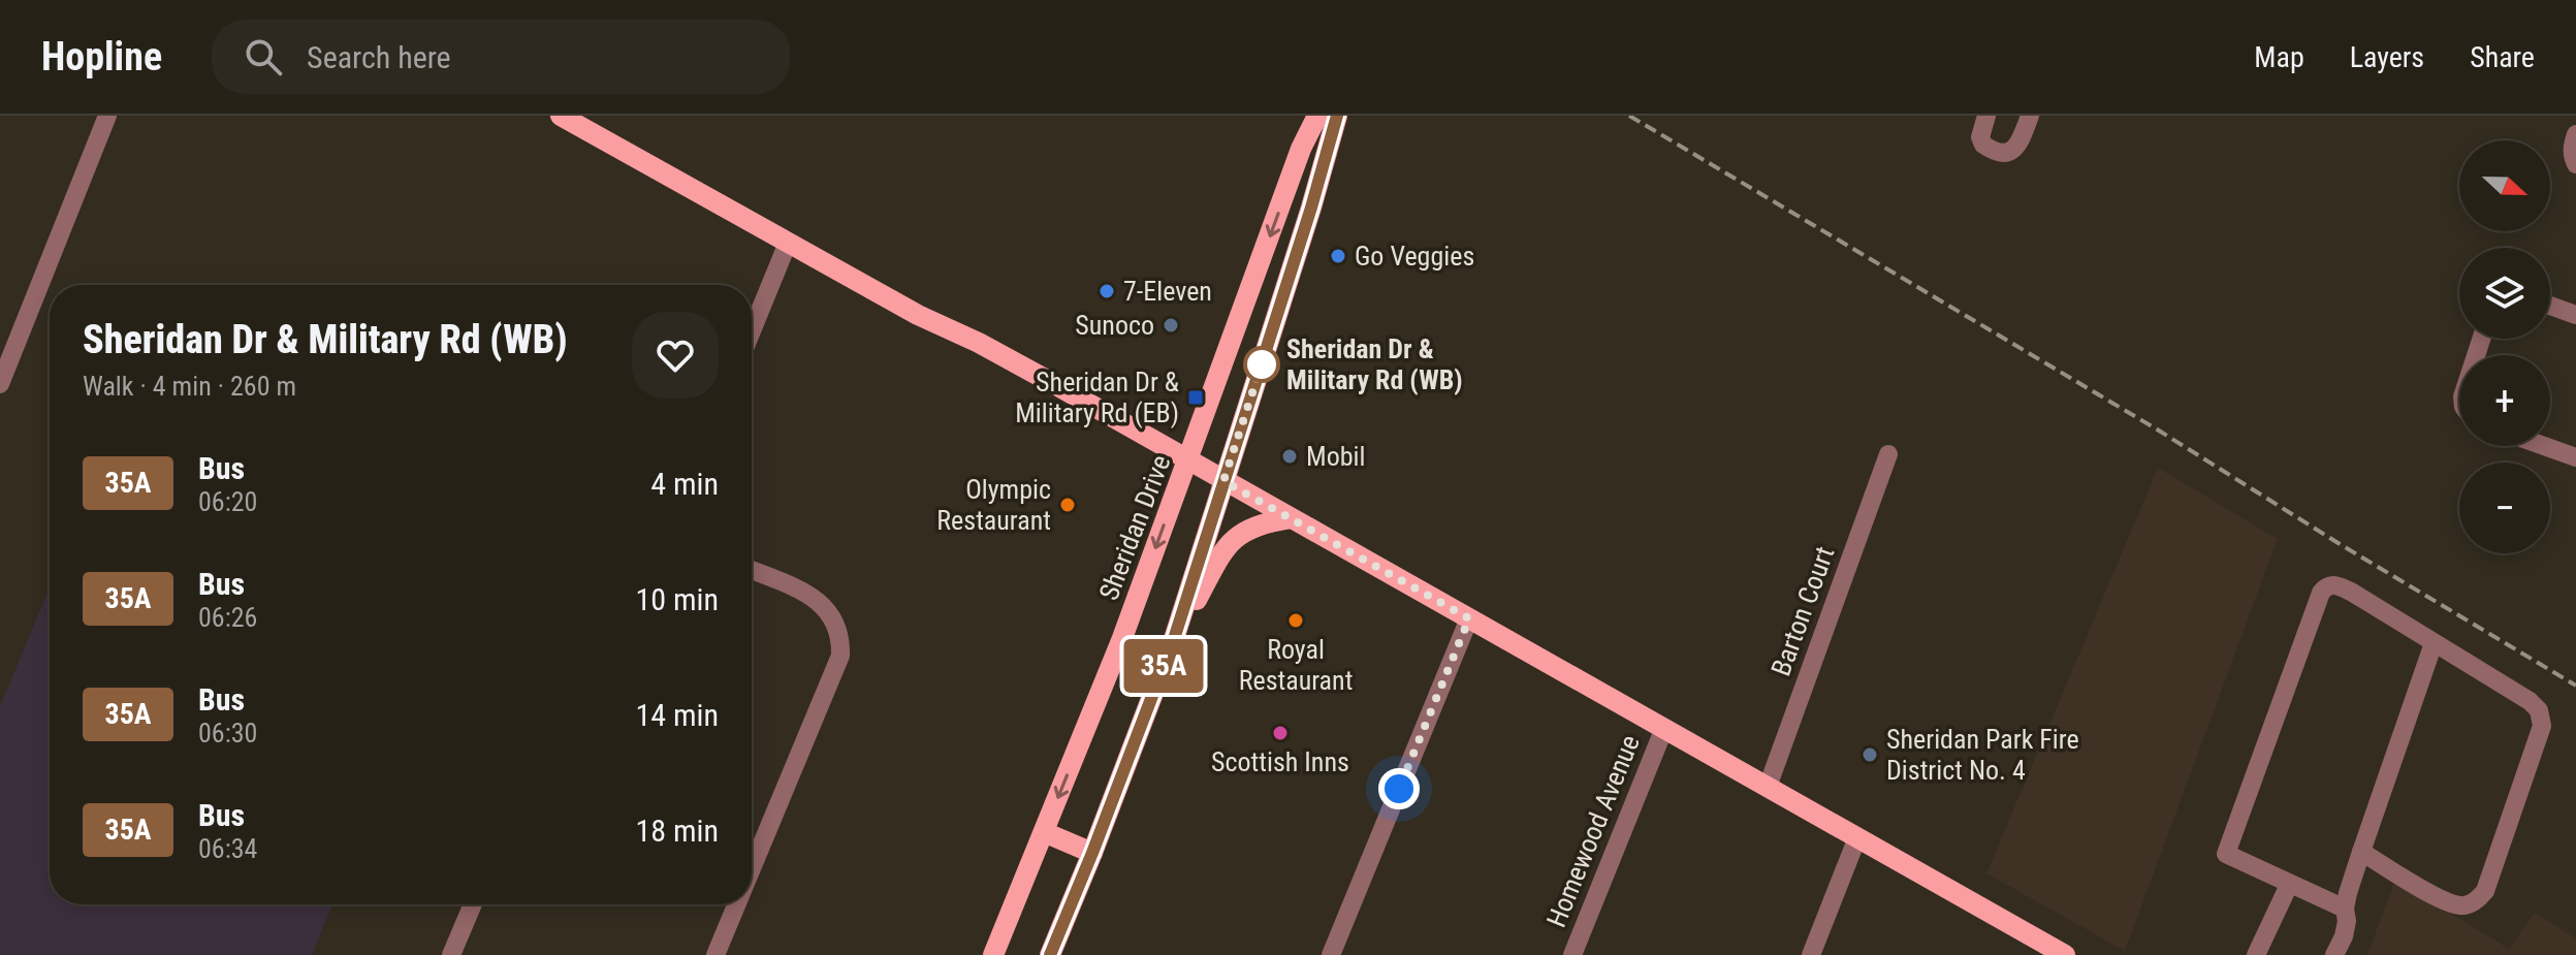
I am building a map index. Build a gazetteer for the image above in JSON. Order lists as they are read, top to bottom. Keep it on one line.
{"streets":{"main road":["Sheridan Drive"],"street":["Barton Court","Homewood Avenue"]},"places":{"other":["Go Veggies","7-Eleven","Sunoco","Sheridan Dr & Military Rd (WB)","Mobil","Olympic Restaurant","Royal Restaurant","Scottish Inns","Sheridan Park Fire District No. 4"],"transit":["Sheridan Dr & Military Rd (EB)"]},"lines":["bus line 35A"],"north":"right","page":{"header":"Hopline","search":"Search here","nav":["Map","Layers","Share"],"on_map":"35A","map_buttons":["+","−"],"heading":["Sheridan Dr & Military Rd (WB)","Walk · 4 min · 260 m"],"list":[{"mark":"35A","name":"Bus","note":"06:20","value":"4 min"},{"mark":"35A","name":"Bus","note":"06:26","value":"10 min"},{"mark":"35A","name":"Bus","note":"06:30","value":"14 min"},{"mark":"35A","name":"Bus","note":"06:34","value":"18 min"}]}}
